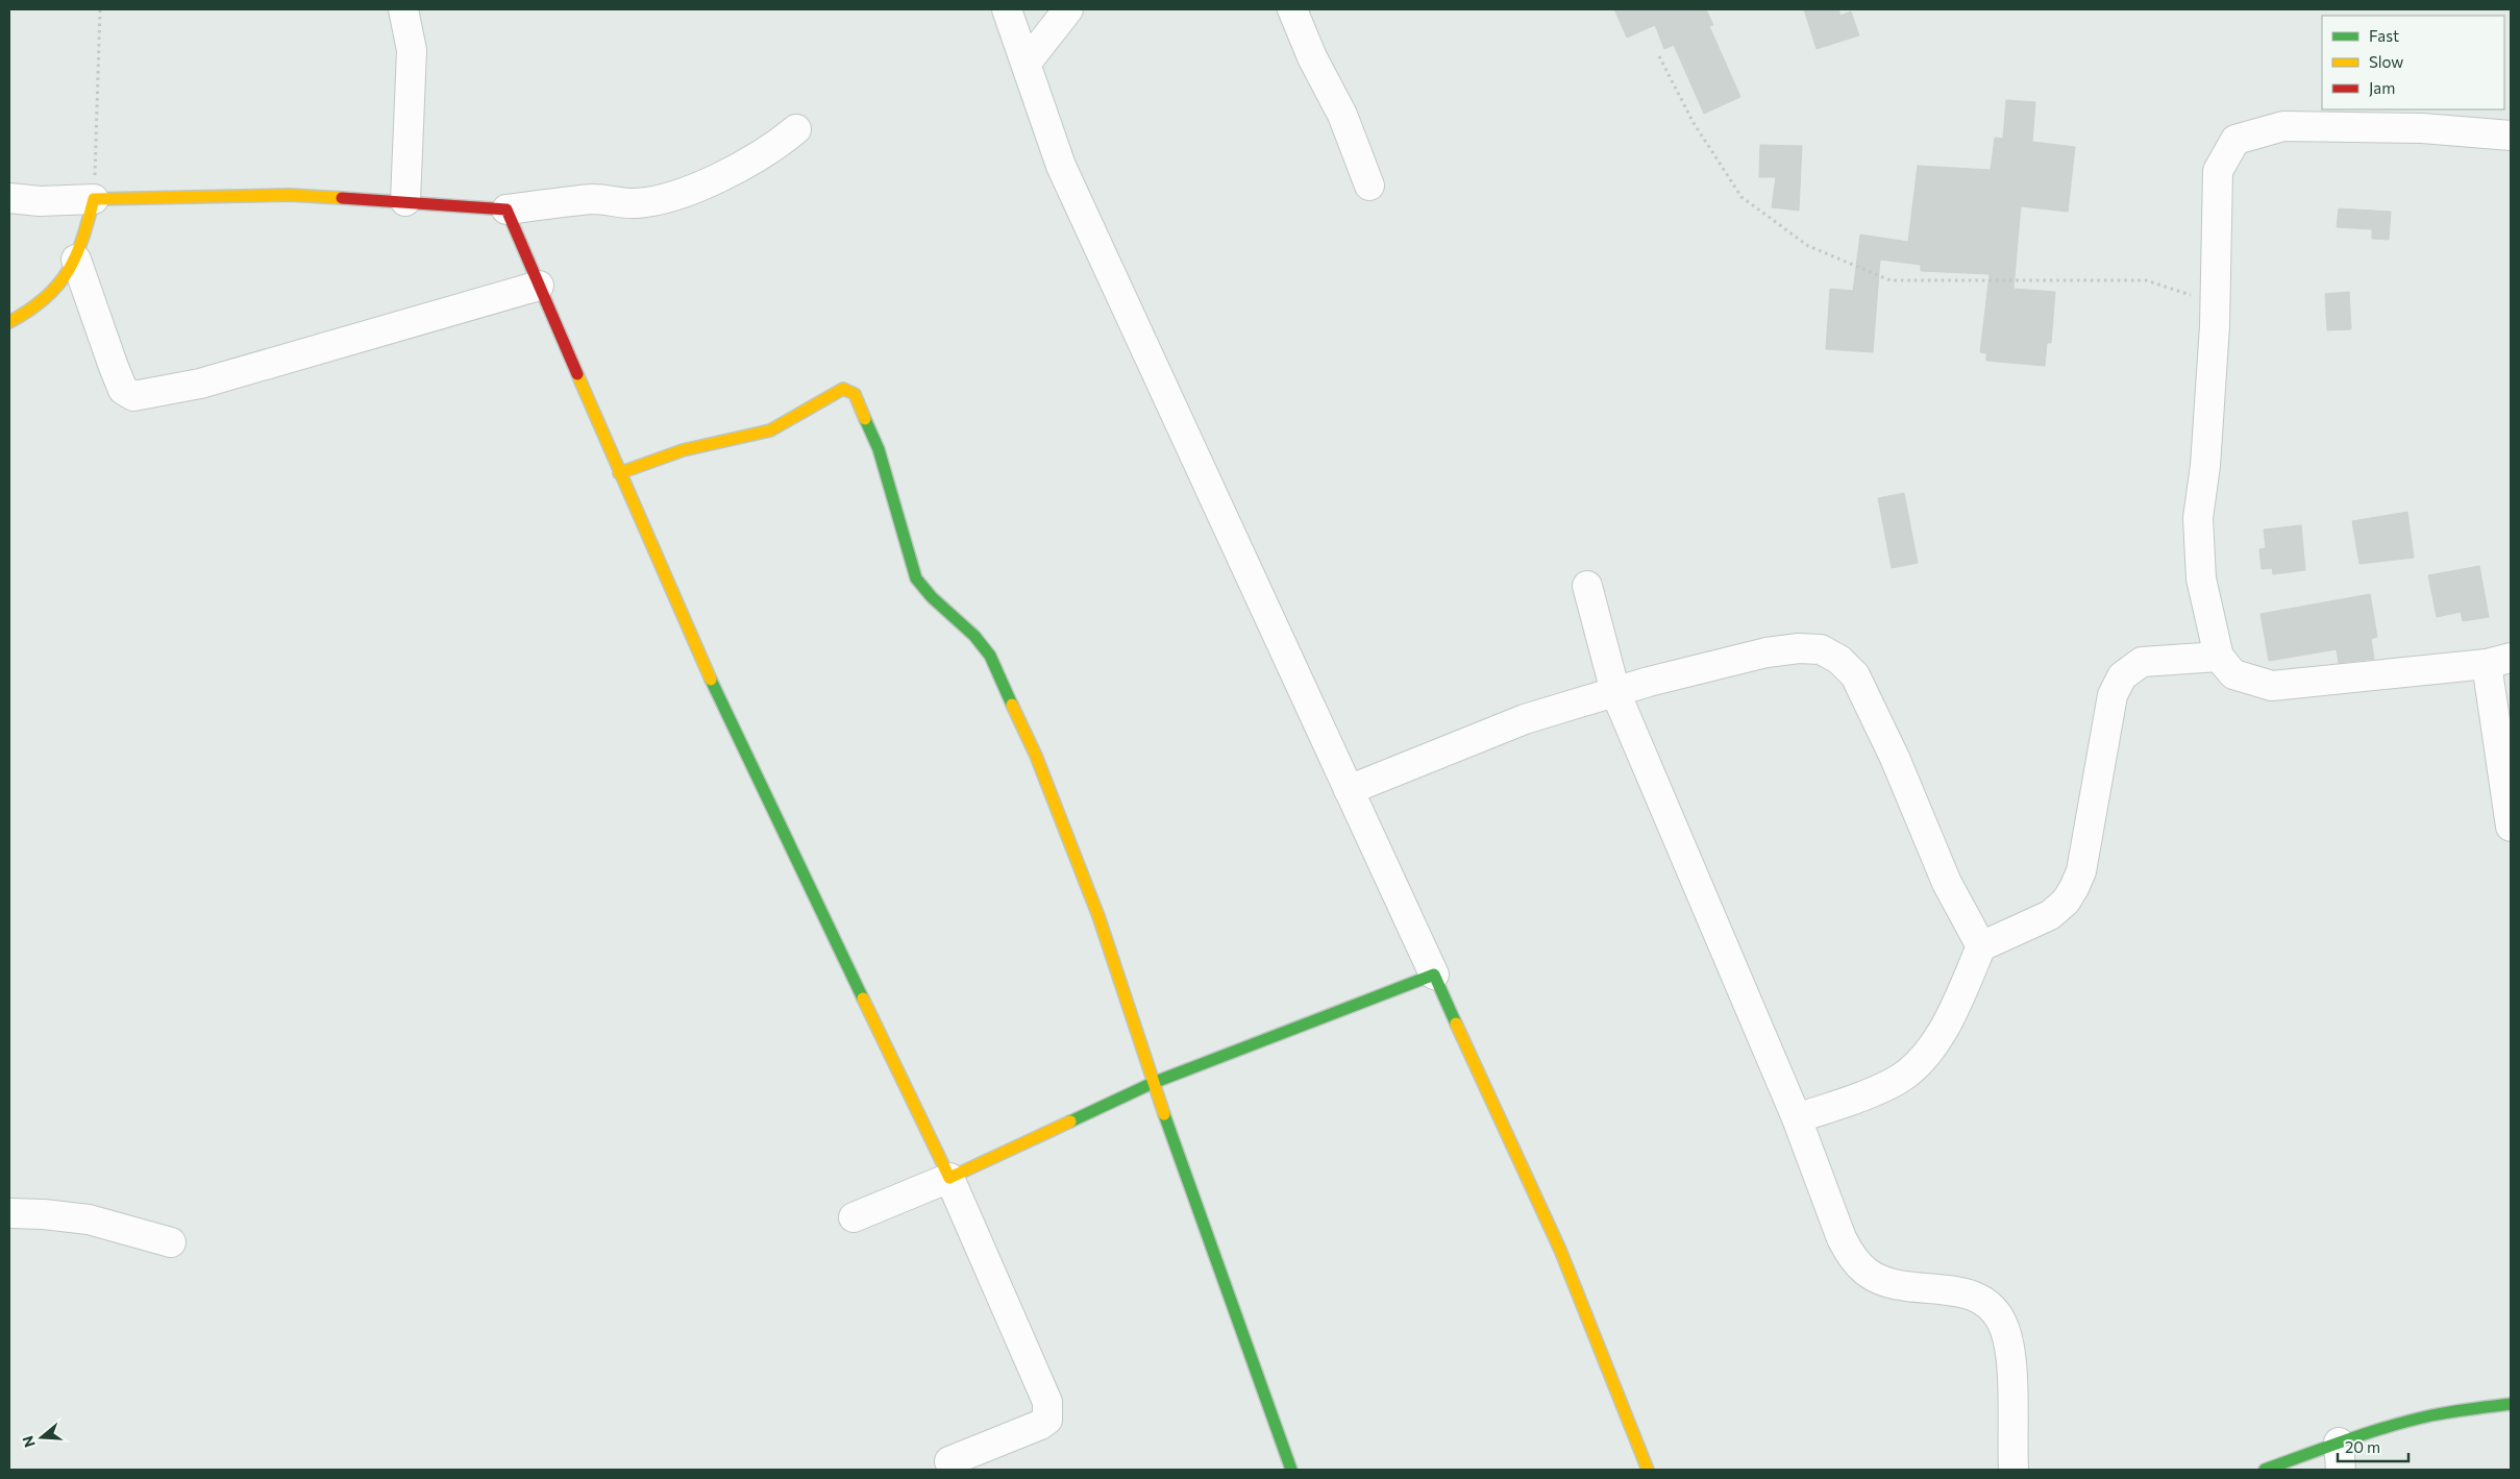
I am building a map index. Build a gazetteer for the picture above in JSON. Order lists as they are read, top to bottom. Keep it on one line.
{"legend":["Fast","Slow","Jam"],"scale_bar":"20 m","north":"left"}
